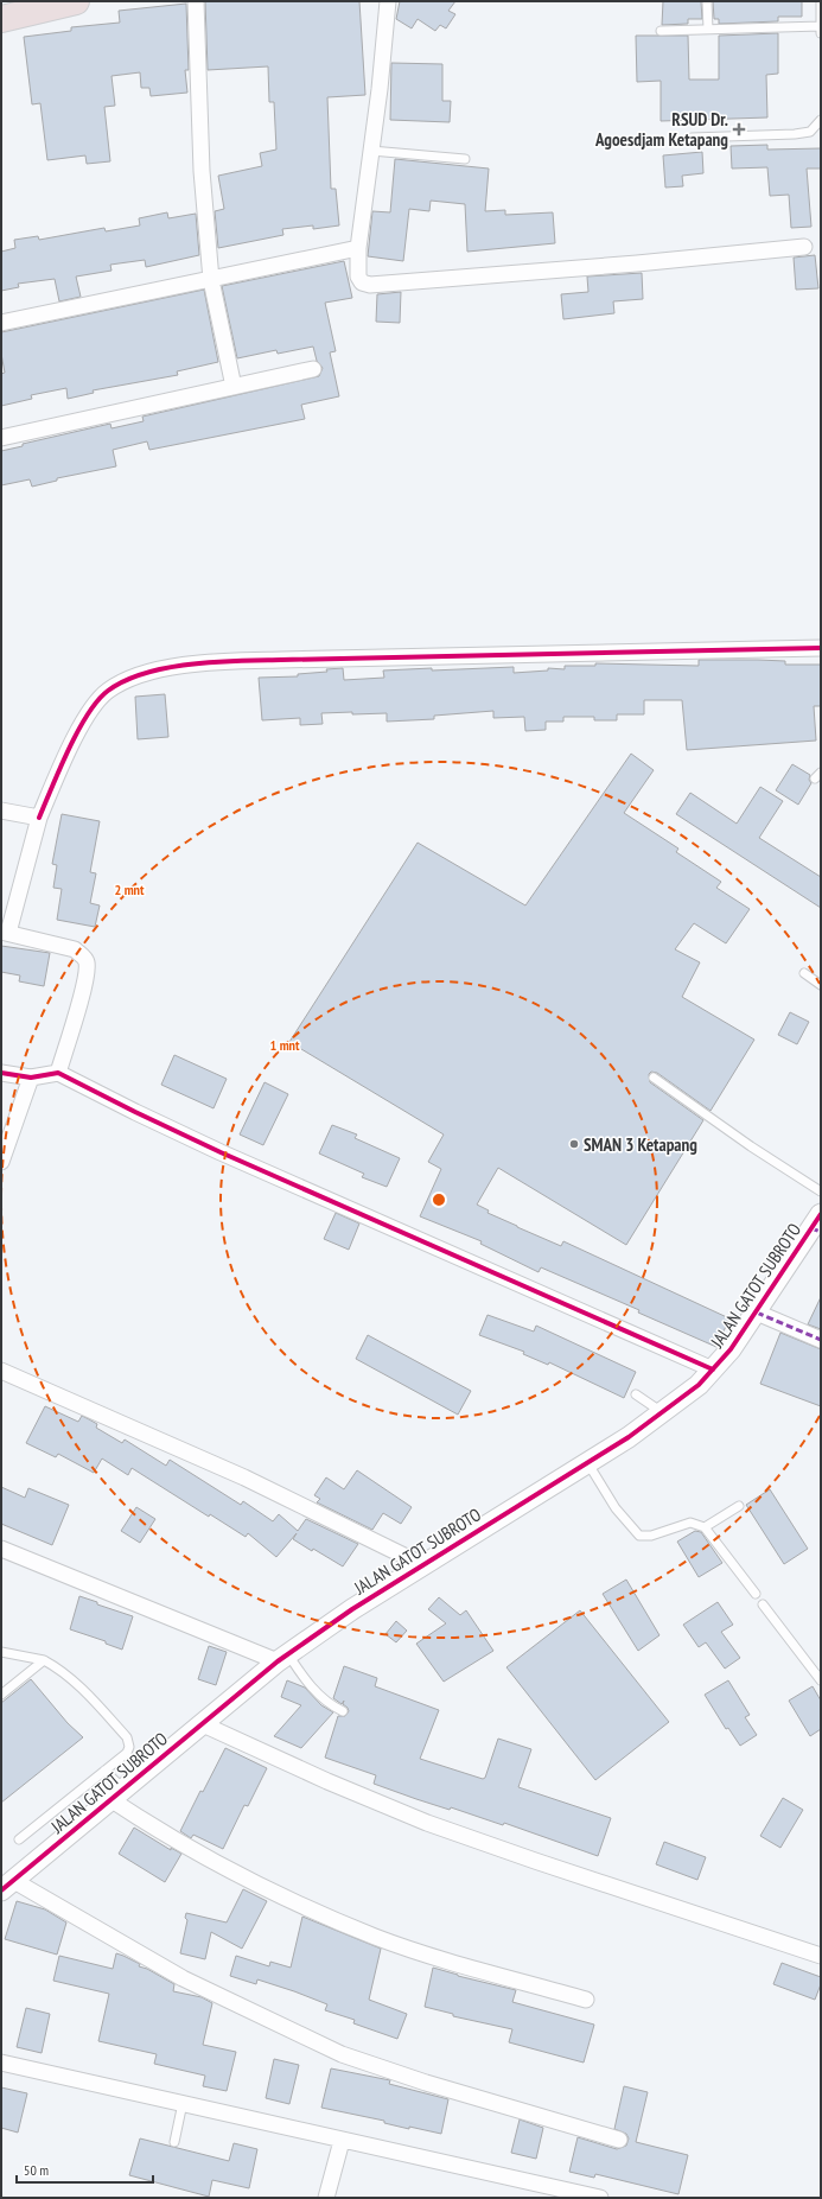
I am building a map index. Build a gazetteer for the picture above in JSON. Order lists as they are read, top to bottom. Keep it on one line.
{"streets":{"street":["JALAN GATOT SUBROTO"]},"places":{"health":["RSUD Dr. Agoesdjam Ketapang"],"other":["SMAN 3 Ketapang"]},"scale_bar":"50 m","rings":["2 mnt","1 mnt"]}
